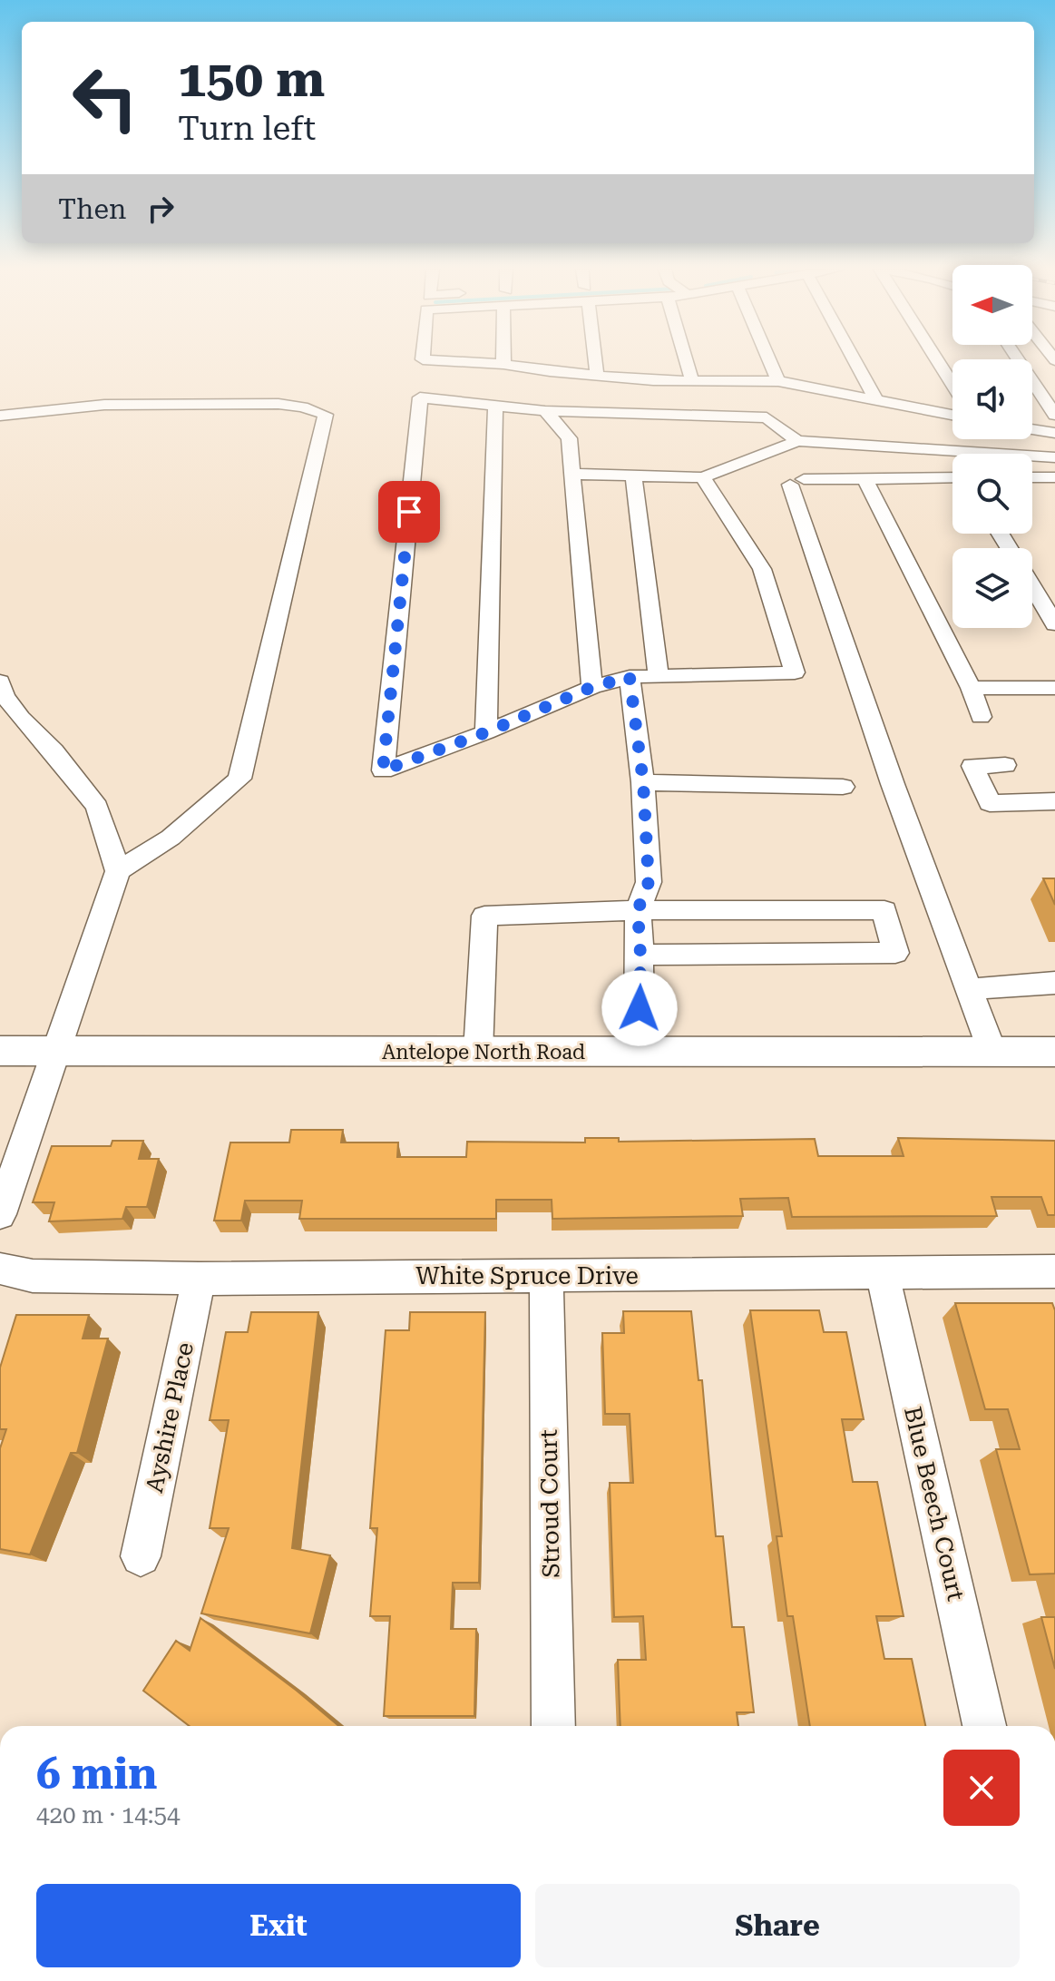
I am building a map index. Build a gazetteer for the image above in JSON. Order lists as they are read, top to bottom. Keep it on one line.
{"streets":{"main road":["Antelope North Road"],"street":["White Spruce Drive","Ayshire Place","Stroud Court","Blue Beech Court"]},"crossings":[["White Spruce Drive","Ayshire Place"],["White Spruce Drive","Stroud Court"],["White Spruce Drive","Blue Beech Court"]],"north":"left","page":{"turn":["150 m","Turn left"],"then":"Then","heading":["6 min","420 m · 14:54"],"buttons":["Exit","Share"]}}
